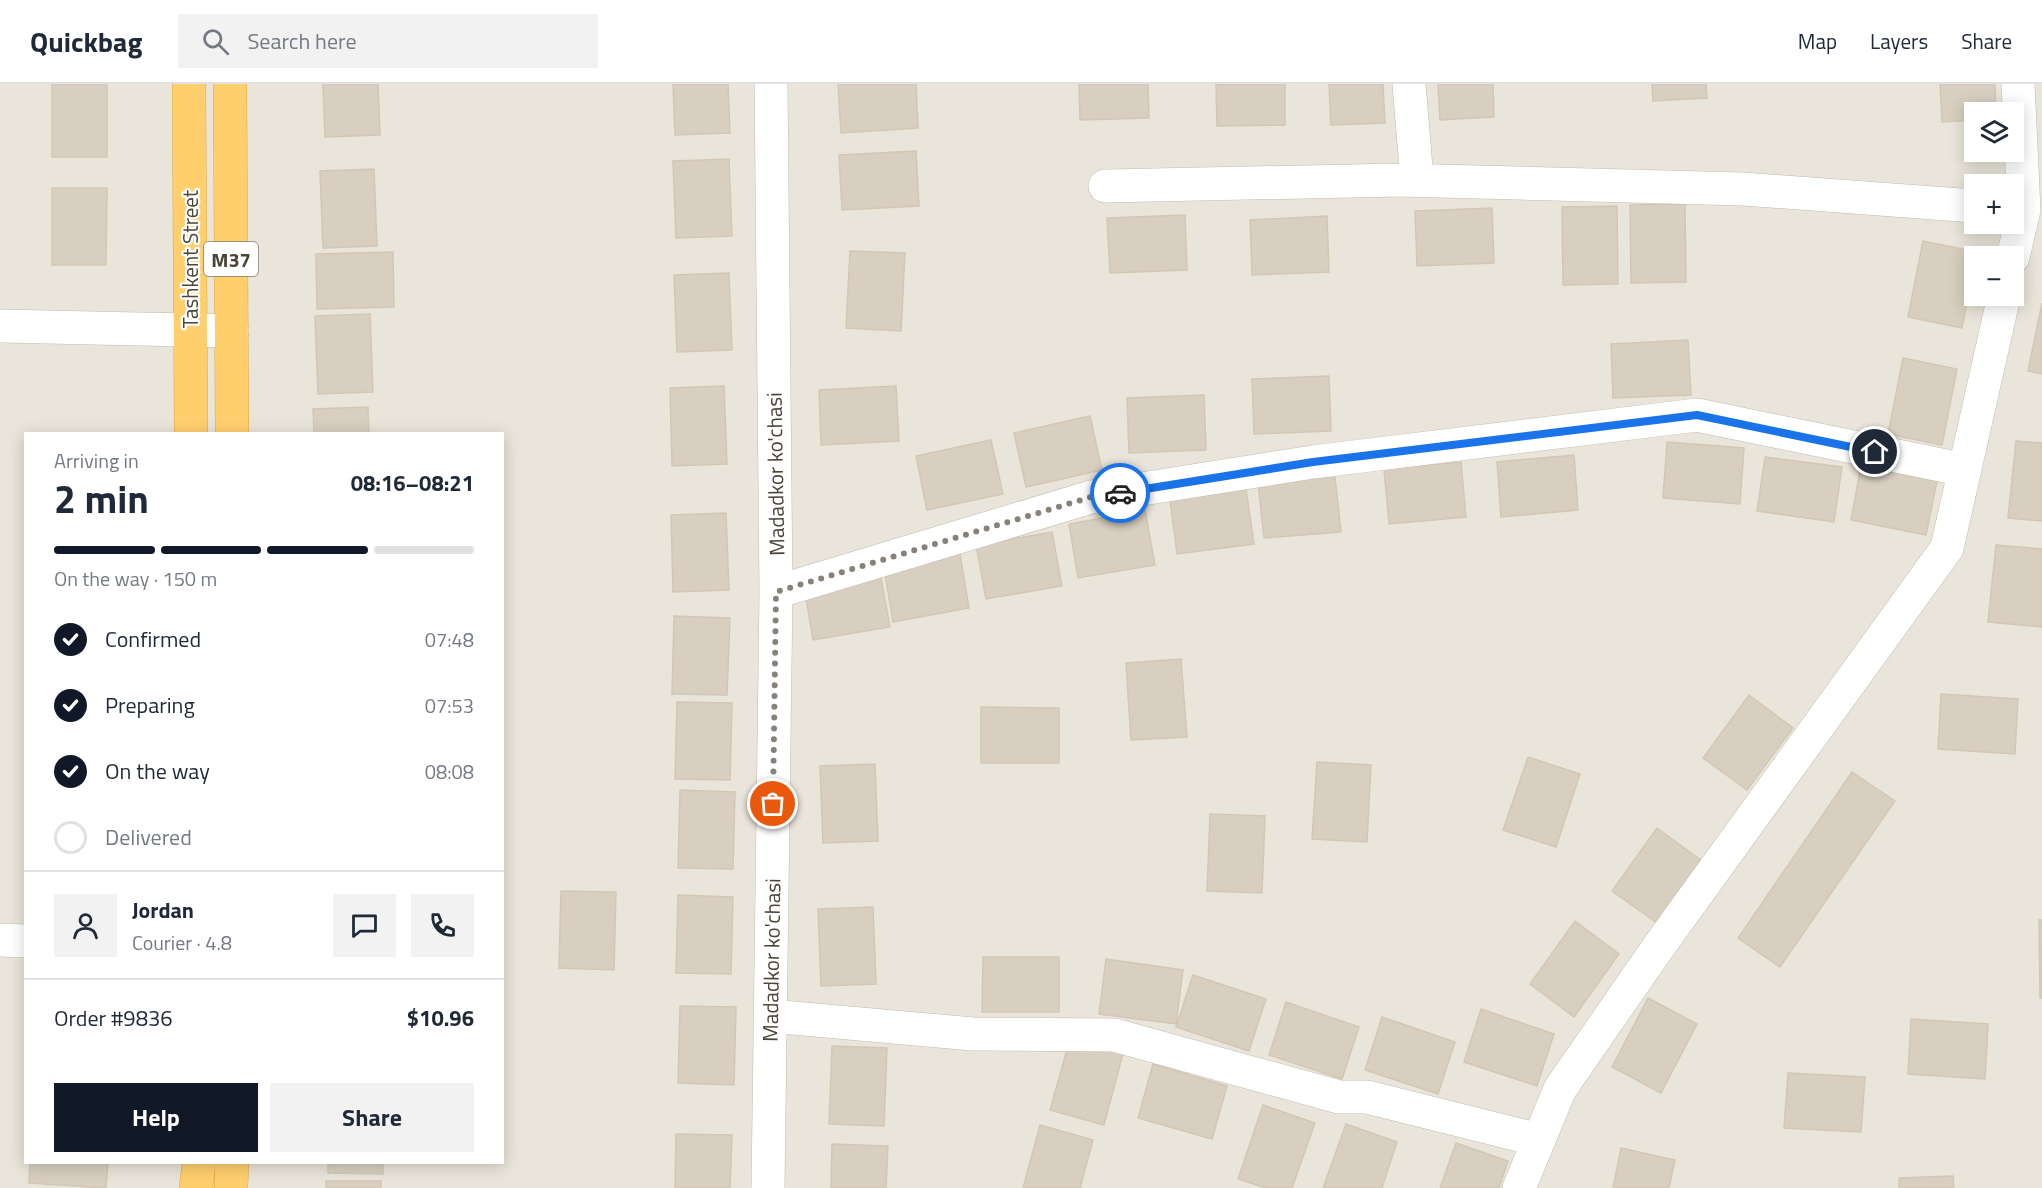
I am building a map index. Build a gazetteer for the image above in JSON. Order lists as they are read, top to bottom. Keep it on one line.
{"streets":{"highway":["Tashkent Street","M37"],"street":["Madadkor ko'chasi"]},"page":{"header":"Quickbag","search":"Search here","nav":["Map","Layers","Share"],"map_buttons":["+","−"],"heading":["2 min","Arriving in","08:16–08:21"],"panel":["Jordan","Courier · 4.8","Order #9836","$10.96"],"bar":"On the way · 150 m","list":[["Confirmed","07:48"],["Preparing","07:53"],["On the way","08:08"],"Delivered"],"buttons":["Help","Share"]}}
